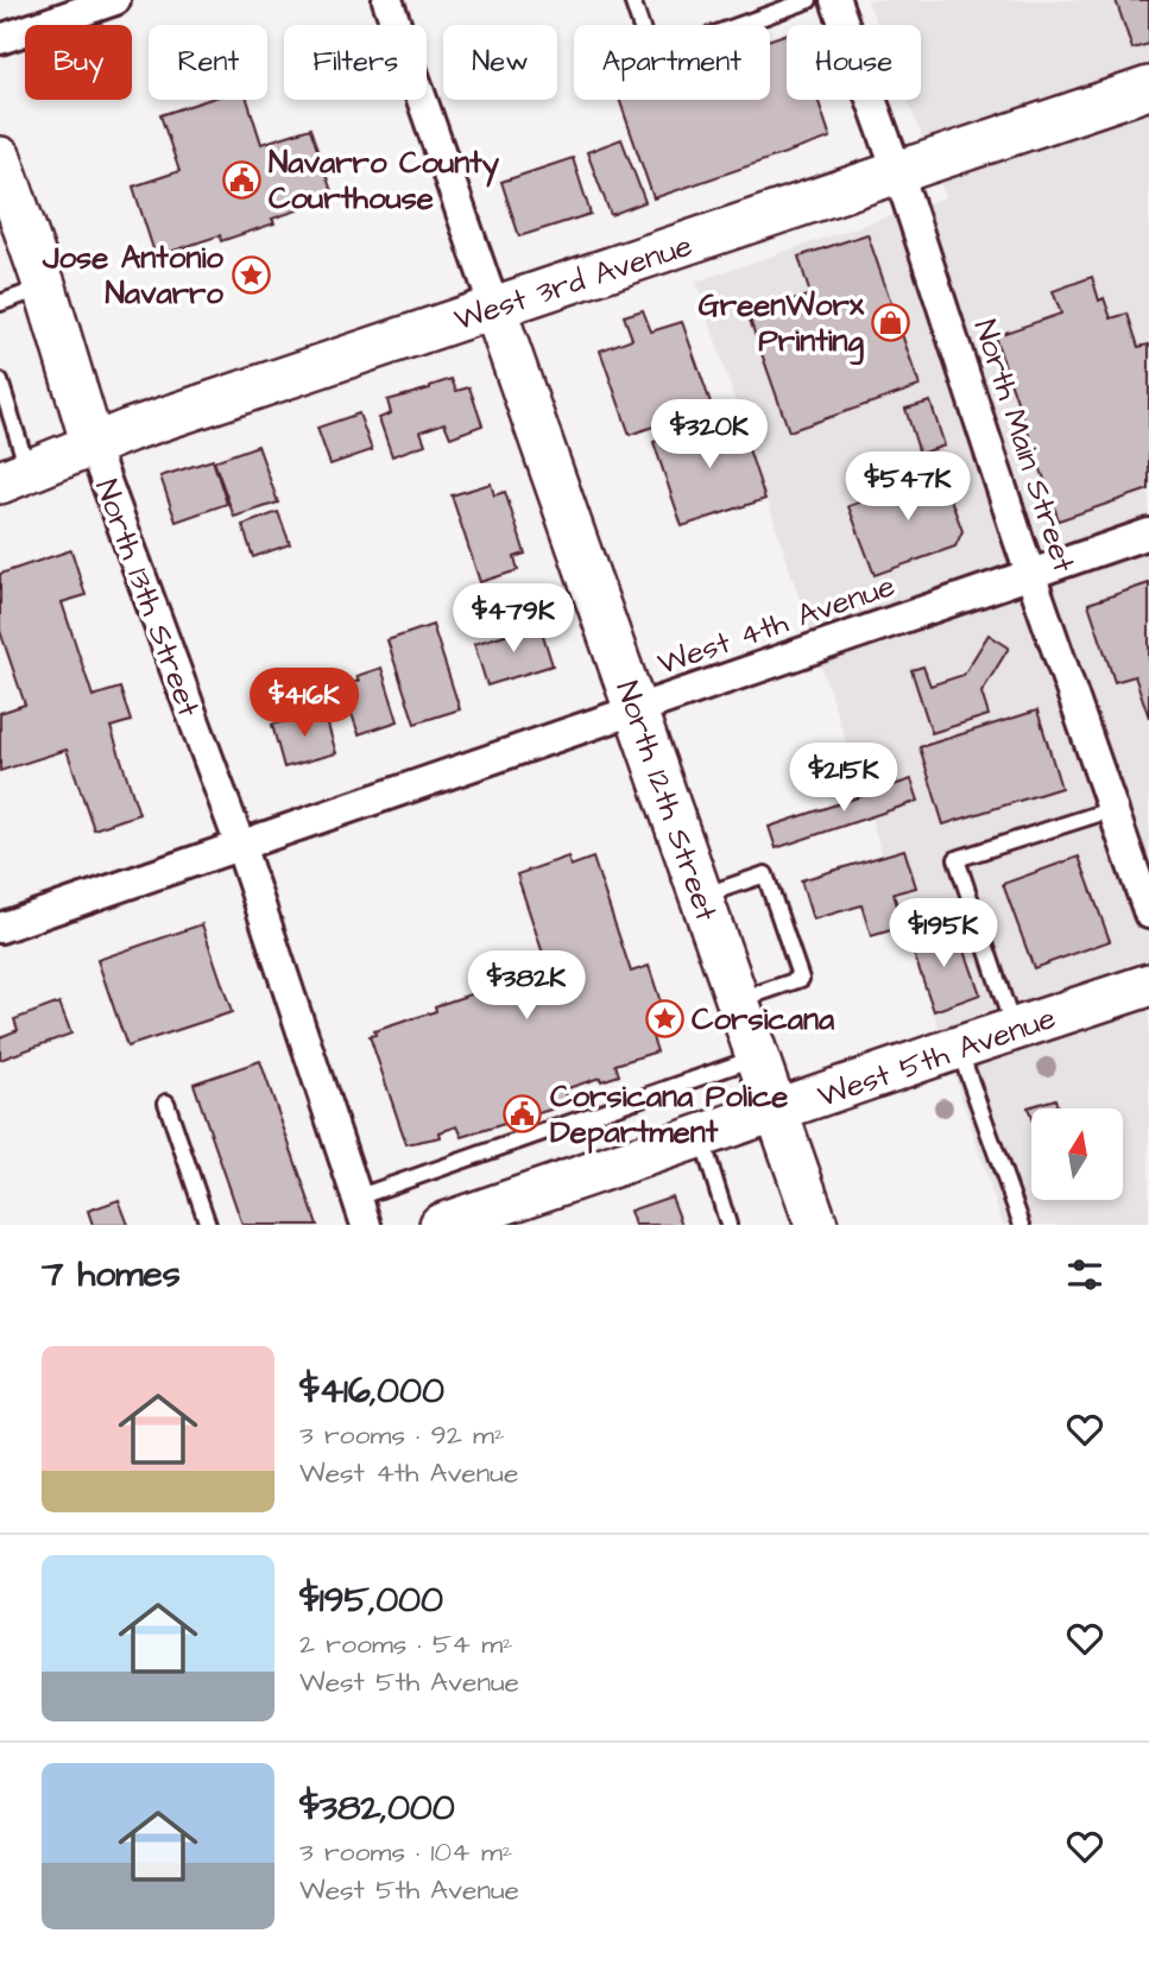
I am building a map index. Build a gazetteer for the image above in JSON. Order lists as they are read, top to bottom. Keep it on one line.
{"streets":{"street":["West 3rd Avenue","North Main Street","North 13th Street","West 4th Avenue","North 12th Street","West 5th Avenue"]},"crossings":[["West 3rd Avenue","North Main Street"],["West 3rd Avenue","North 13th Street"],["West 3rd Avenue","North 12th Street"],["North Main Street","West 4th Avenue"],["North 13th Street","West 4th Avenue"],["West 4th Avenue","North 12th Street"],["North 12th Street","West 5th Avenue"]],"places":{"public building":["Navarro County Courthouse","Corsicana Police Department"],"place":["Jose Antonio Navarro","Corsicana"],"shop":["GreenWorx Printing"]},"north":"top","page":{"chip":["Buy","Rent","Filters","New","Apartment","House"],"price":["$320K","$547K","$479K","$416K","$215K","$195K","$382K"],"heading":"7 homes","list":[{"name":"$416,000","note":"3 rooms · 92 m² · West 4th Avenue"},{"name":"$195,000","note":"2 rooms · 54 m² · West 5th Avenue"},{"name":"$382,000","note":"3 rooms · 104 m² · West 5th Avenue"}]}}
